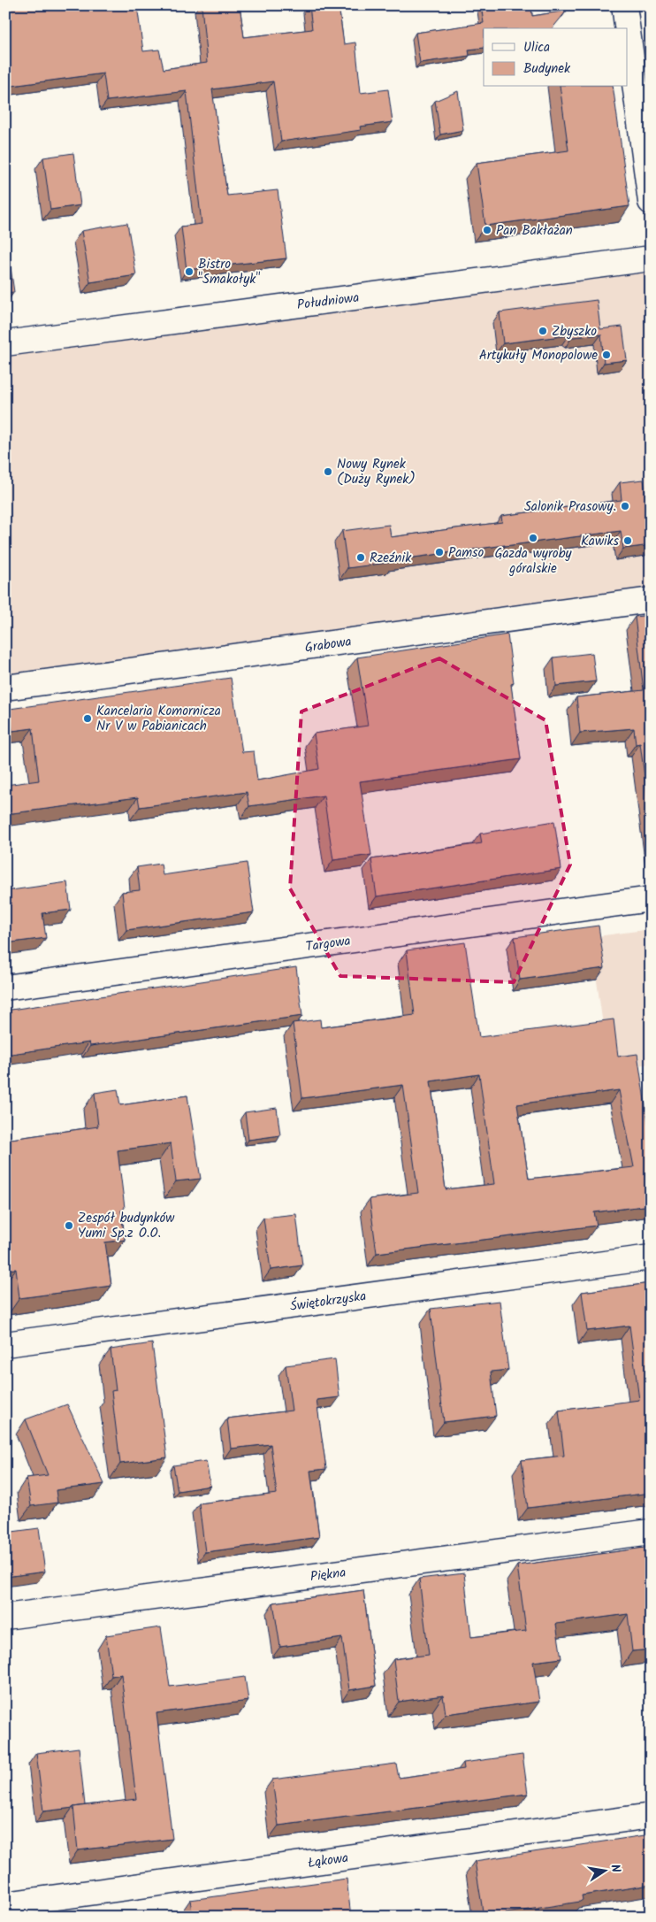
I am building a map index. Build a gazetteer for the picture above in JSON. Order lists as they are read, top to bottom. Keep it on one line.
{"streets":{"street":["Południowa","Grabowa","Targowa","Świętokrzyska","Piękna","Łąkowa"]},"places":["Pan Bakłażan","Bistro \"Smakołyk\"","Zbyszko","Artykuły Monopolowe","Nowy Rynek (Duży Rynek)","Salonik Prasowy.","Gazda wyroby góralskie","Kawiks","Pamso","Rzeźnik","Kancelaria Komornicza Nr V w Pabianicach","Zespół budynków Yumi Sp.z O.O."],"legend":["Ulica","Budynek"],"north":"right"}
